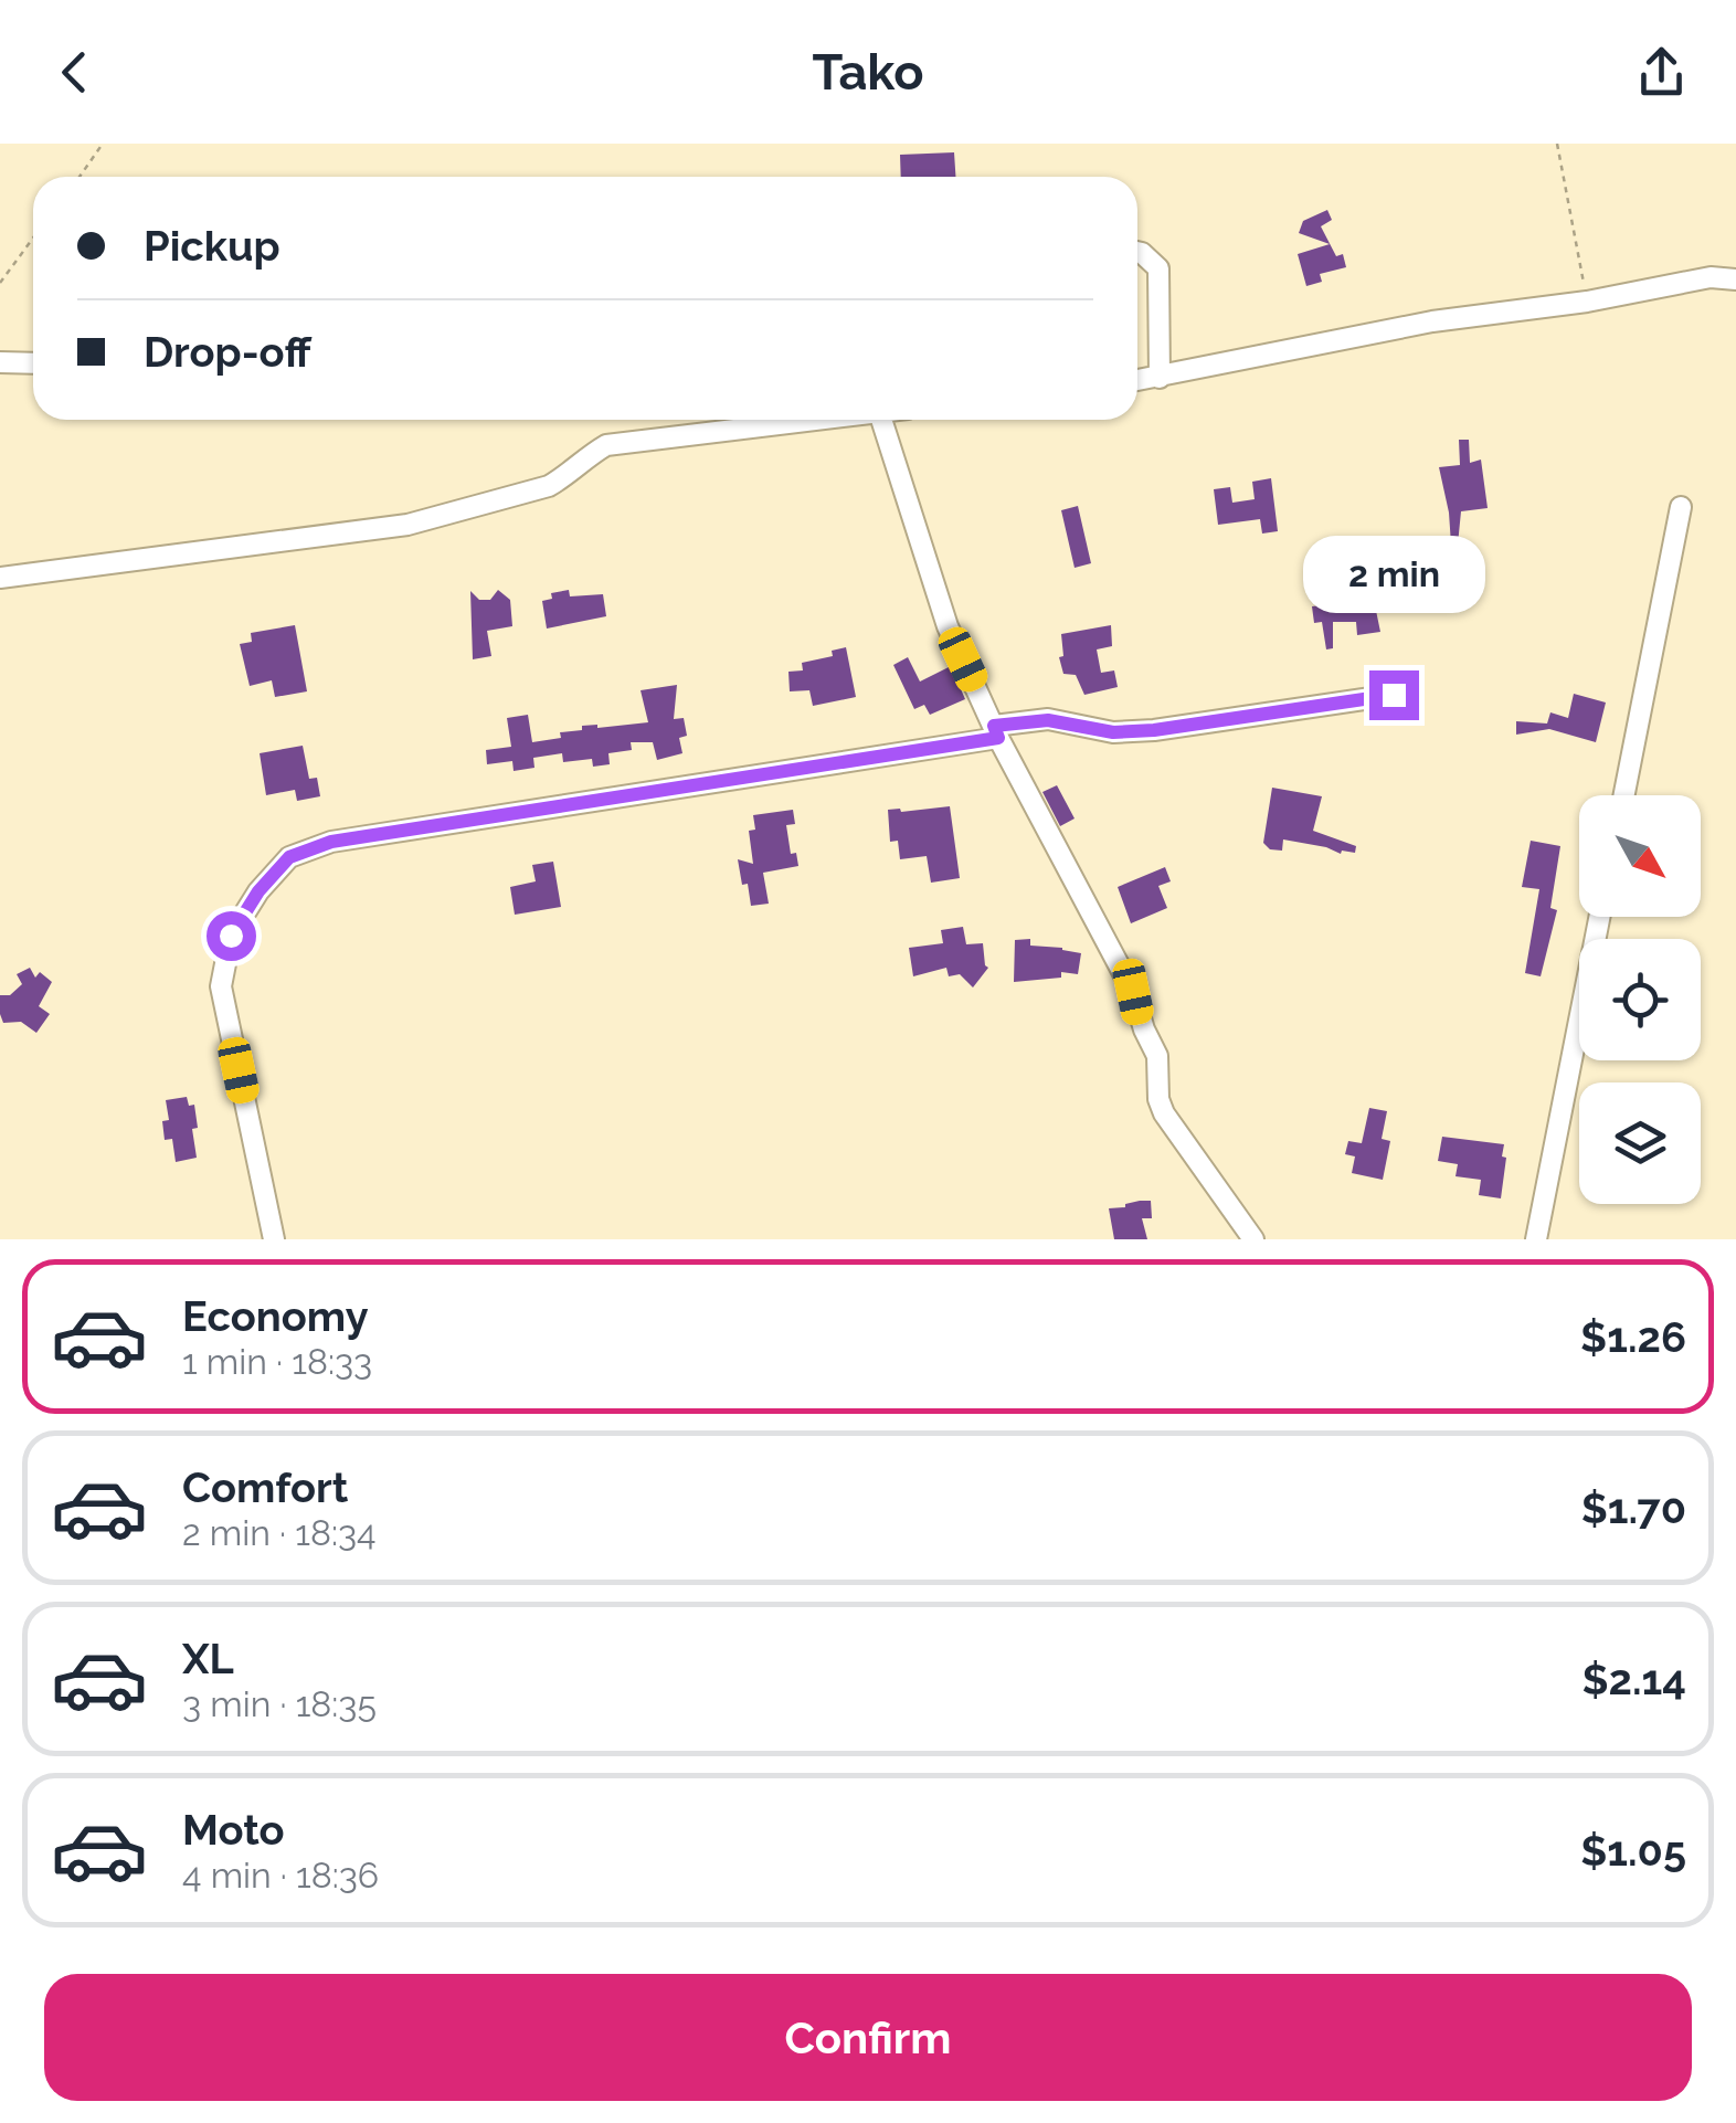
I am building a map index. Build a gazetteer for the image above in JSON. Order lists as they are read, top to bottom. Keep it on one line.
{"north":"bottom right","page":{"header":"Tako","banner":["Pickup","Drop-off"],"bubble":"2 min","list":[{"name":"Economy","note":"1 min · 18:33","value":"$1.26"},{"name":"Comfort","note":"2 min · 18:34","value":"$1.70"},{"name":"XL","note":"3 min · 18:35","value":"$2.14"},{"name":"Moto","note":"4 min · 18:36","value":"$1.05"}],"buttons":"Confirm"}}
